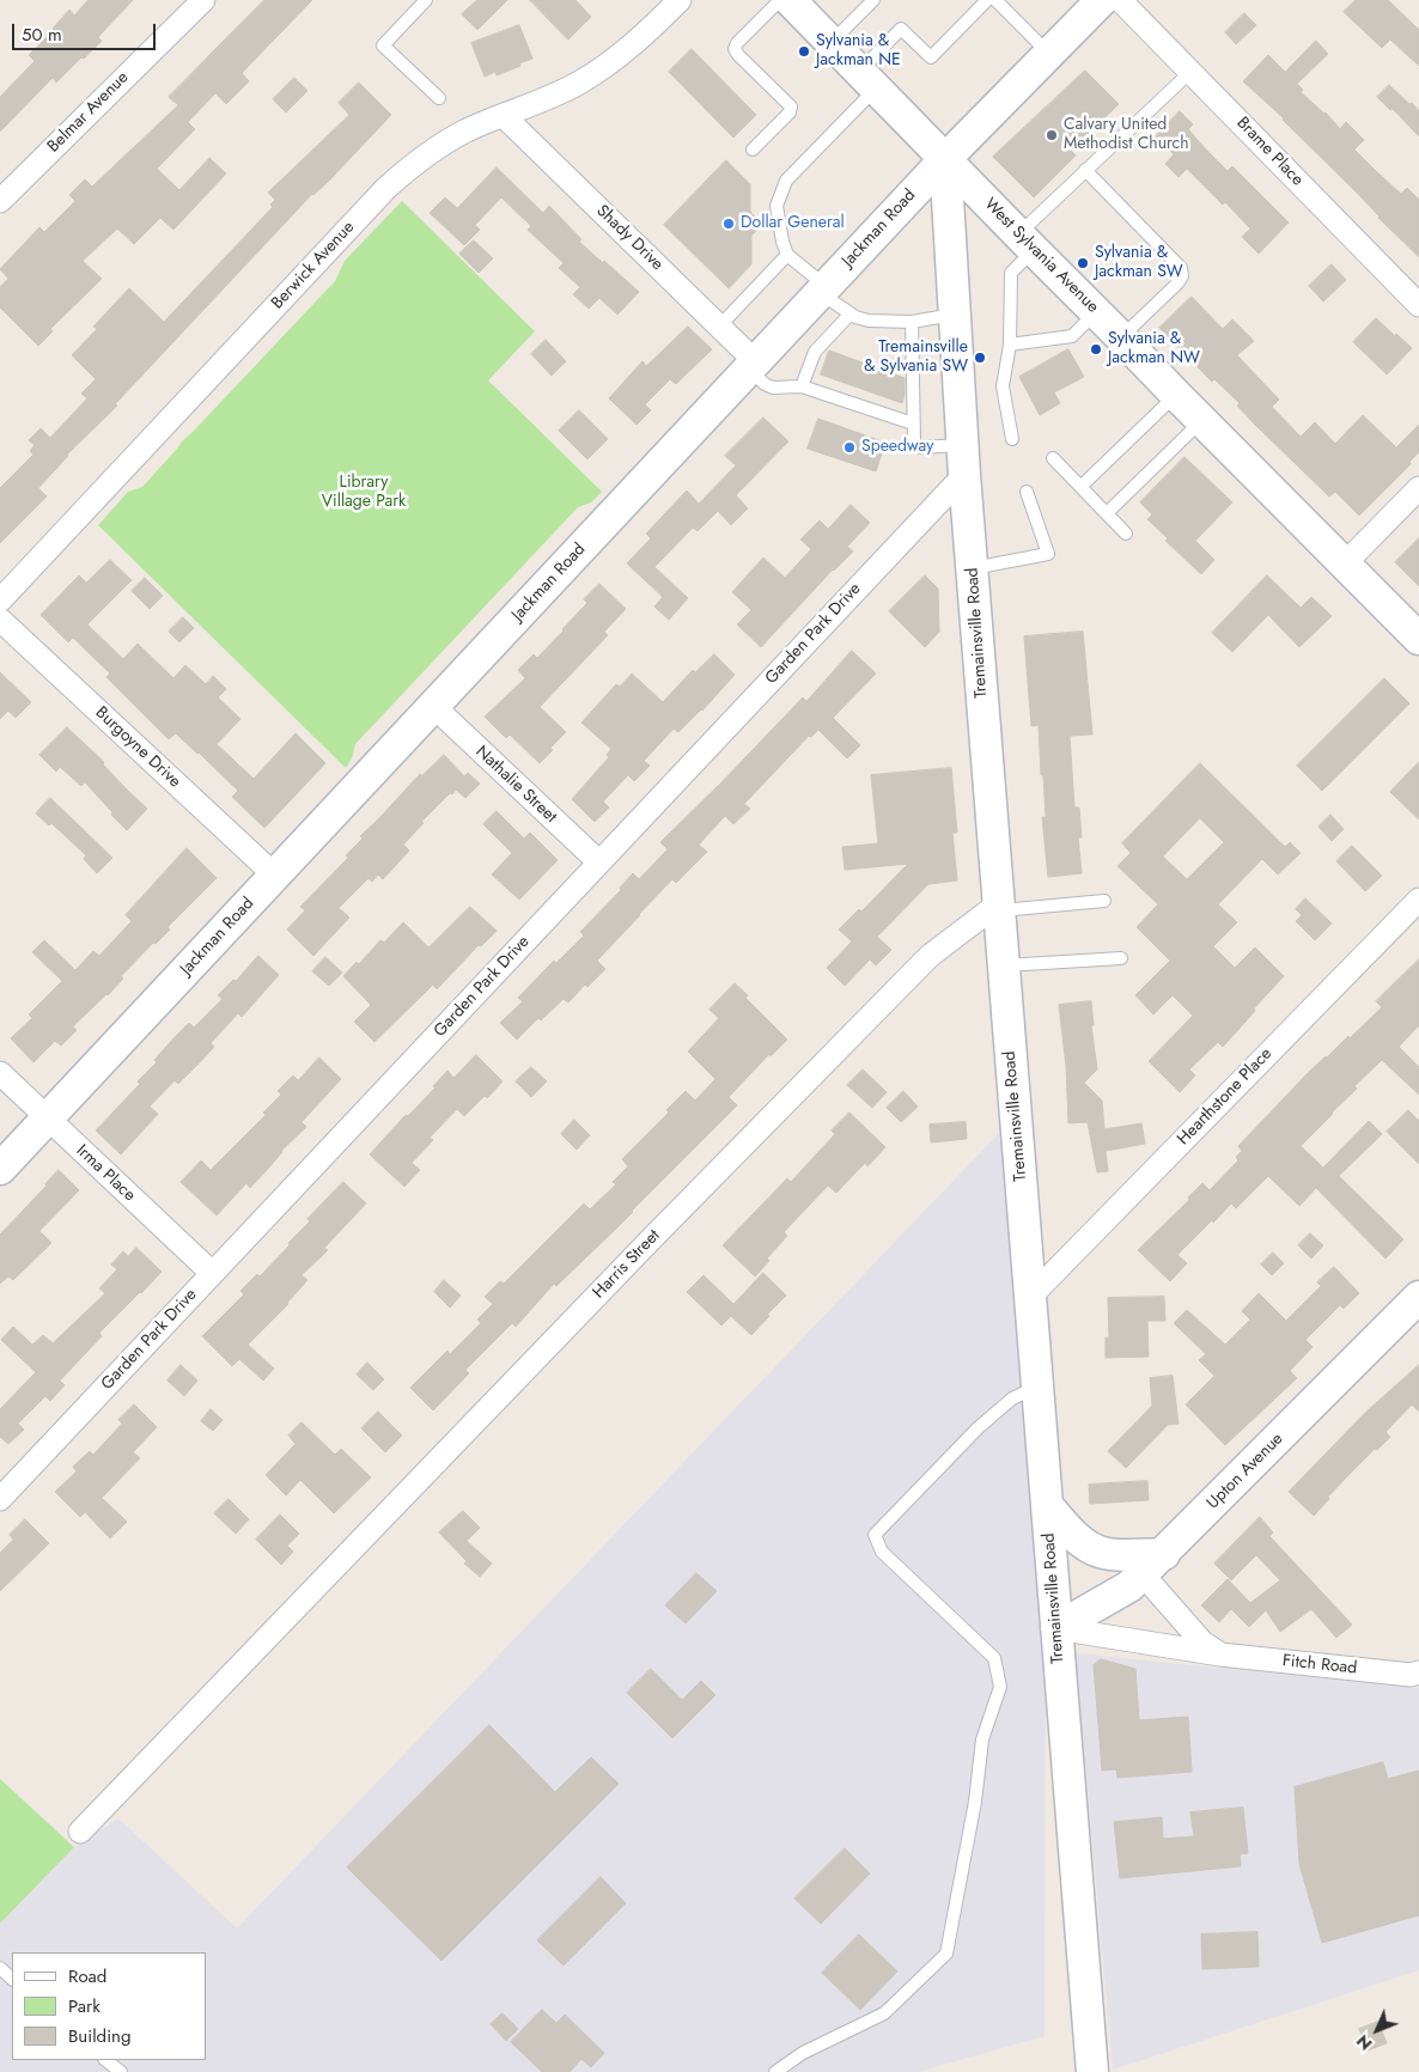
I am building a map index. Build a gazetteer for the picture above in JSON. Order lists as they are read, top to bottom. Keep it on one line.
{"streets":{"street":["Belmar Avenue","Brame Place","Jackman Road","Shady Drive","West Sylvania Avenue","Berwick Avenue","Tremainsville Road","Garden Park Drive","Burgoyne Drive","Nathalie Street","Hearthstone Place","Irma Place","Harris Street","Upton Avenue","Fitch Road"]},"crossings":[["Brame Place","Jackman Road"],["Jackman Road","Shady Drive"],["Jackman Road","West Sylvania Avenue"],["Jackman Road","Tremainsville Road"],["Jackman Road","Burgoyne Drive"],["Jackman Road","Nathalie Street"],["Jackman Road","Irma Place"],["Shady Drive","Berwick Avenue"],["West Sylvania Avenue","Tremainsville Road"],["Tremainsville Road","Garden Park Drive"],["Tremainsville Road","Hearthstone Place"],["Tremainsville Road","Harris Street"],["Tremainsville Road","Upton Avenue"],["Tremainsville Road","Fitch Road"],["Garden Park Drive","Nathalie Street"],["Garden Park Drive","Irma Place"],["Upton Avenue","Fitch Road"]],"parks":["Library Village Park"],"places":["Sylvania & Jackman NE","Calvary United Methodist Church","Dollar General","Sylvania & Jackman SW","Sylvania & Jackman NW","Tremainsville & Sylvania SW","Speedway"],"legend":["Road","Park","Building"],"scale_bar":"50 m","north":"bottom left"}
